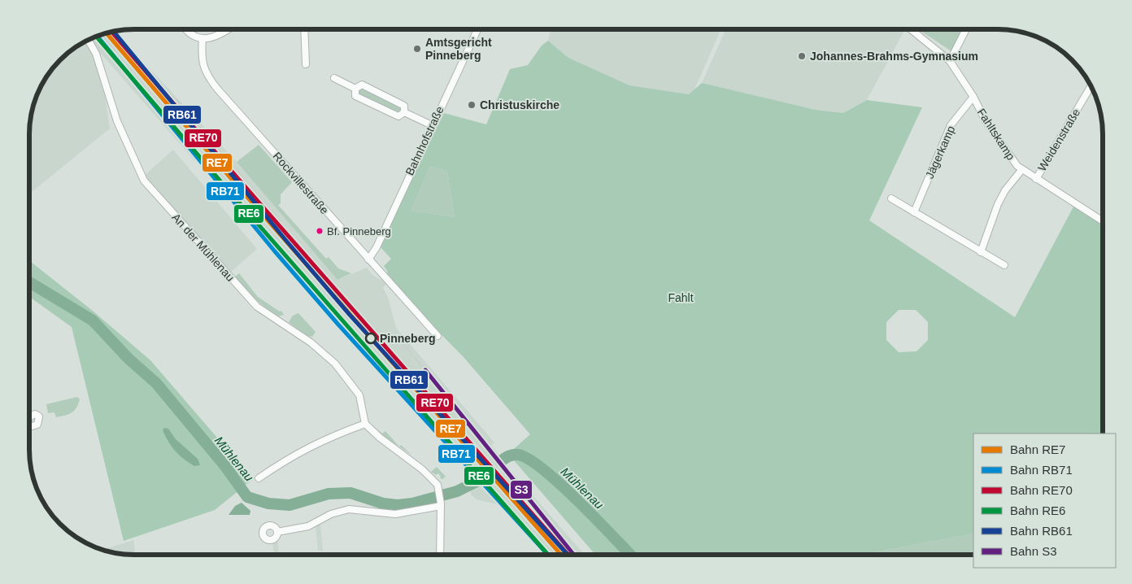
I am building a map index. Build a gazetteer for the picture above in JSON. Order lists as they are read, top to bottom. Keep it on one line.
{"streets":{"street":["Fahltskamp","Weidenstraße","Bahnhofstraße","Jägerkamp","Rockvillestraße","An der Mühlenau"]},"crossings":[["Fahltskamp","Weidenstraße"],["Fahltskamp","Jägerkamp"],["Bahnhofstraße","Rockvillestraße"]],"water":["Mühlenau"],"parks":["Fahlt"],"places":["Amtsgericht Pinneberg","Johannes-Brahms-Gymnasium","Christuskirche","Bf. Pinneberg","Pinneberg"],"lines":["rail line RB61","rail line RE70","rail line RE7","rail line RB71","rail line RE6","rail line S3"],"legend":["Bahn RE7","Bahn RB71","Bahn RE70","Bahn RE6","Bahn RB61","Bahn S3"]}
